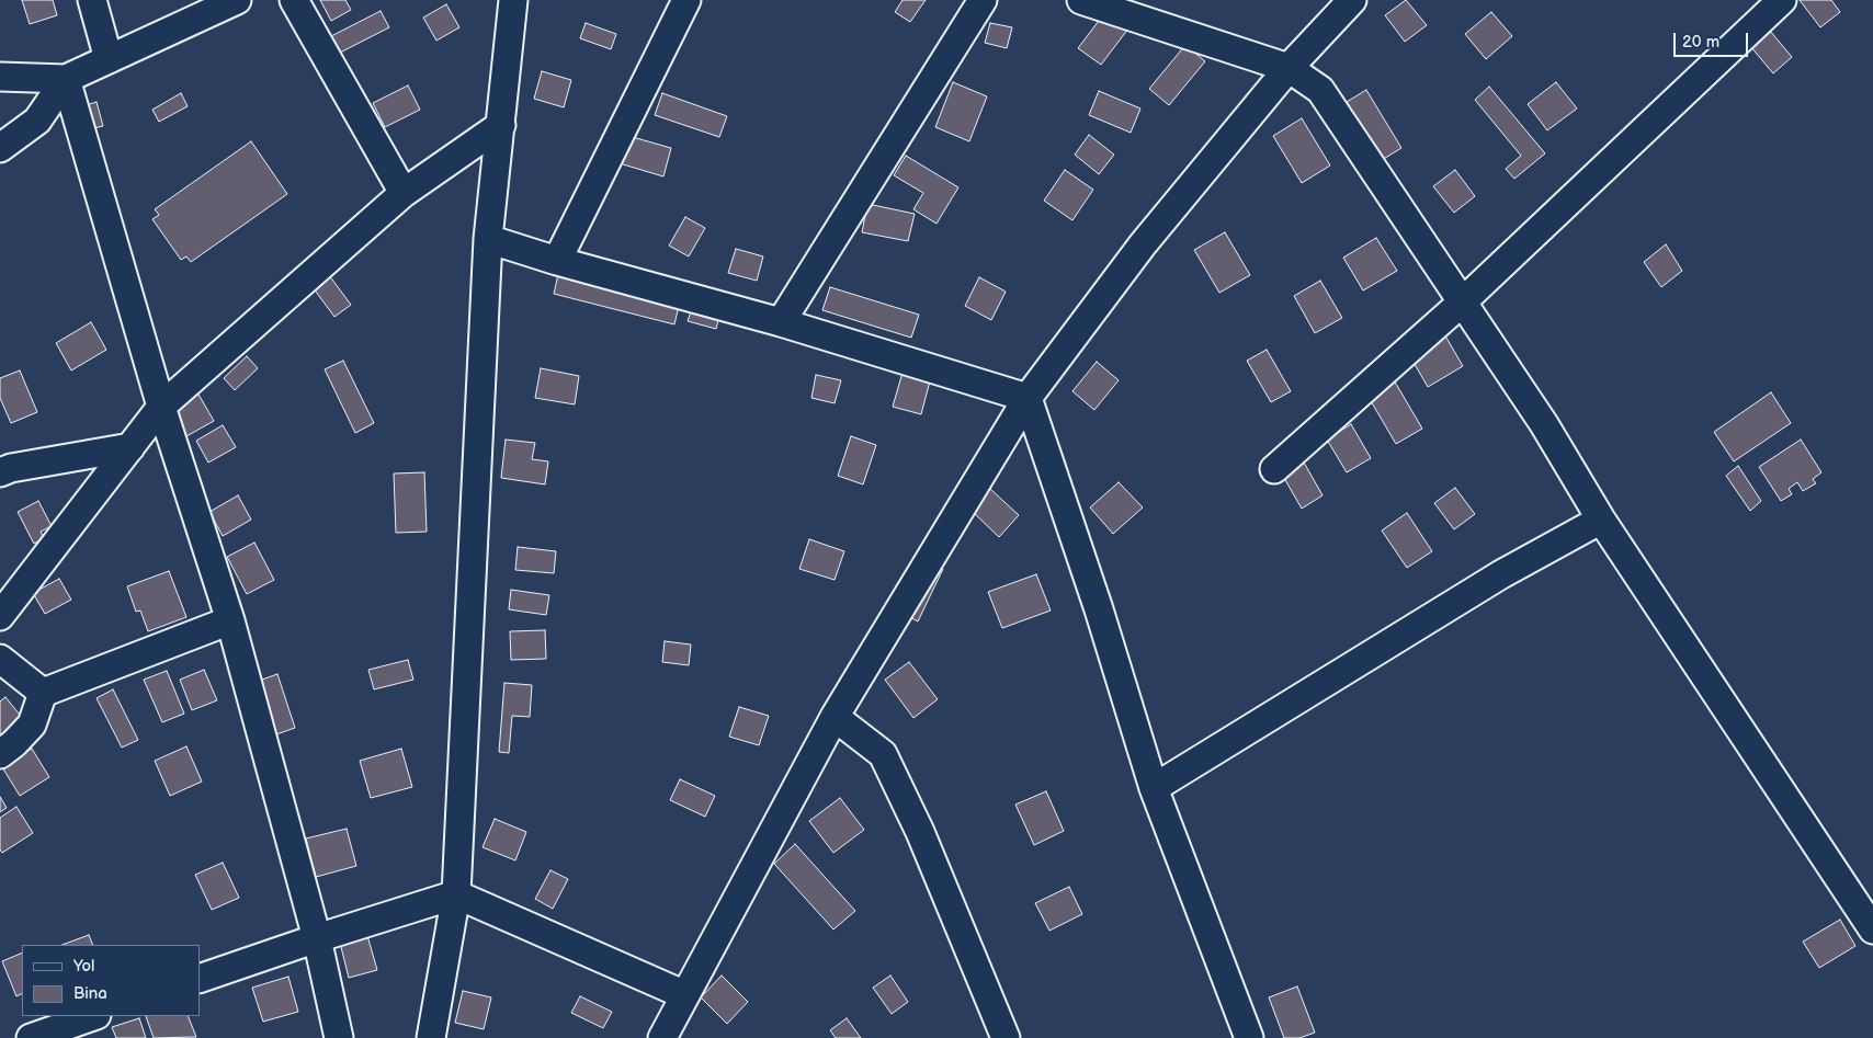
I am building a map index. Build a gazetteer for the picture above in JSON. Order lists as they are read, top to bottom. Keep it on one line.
{"legend":["Yol","Bina"],"scale_bar":"20 m"}
